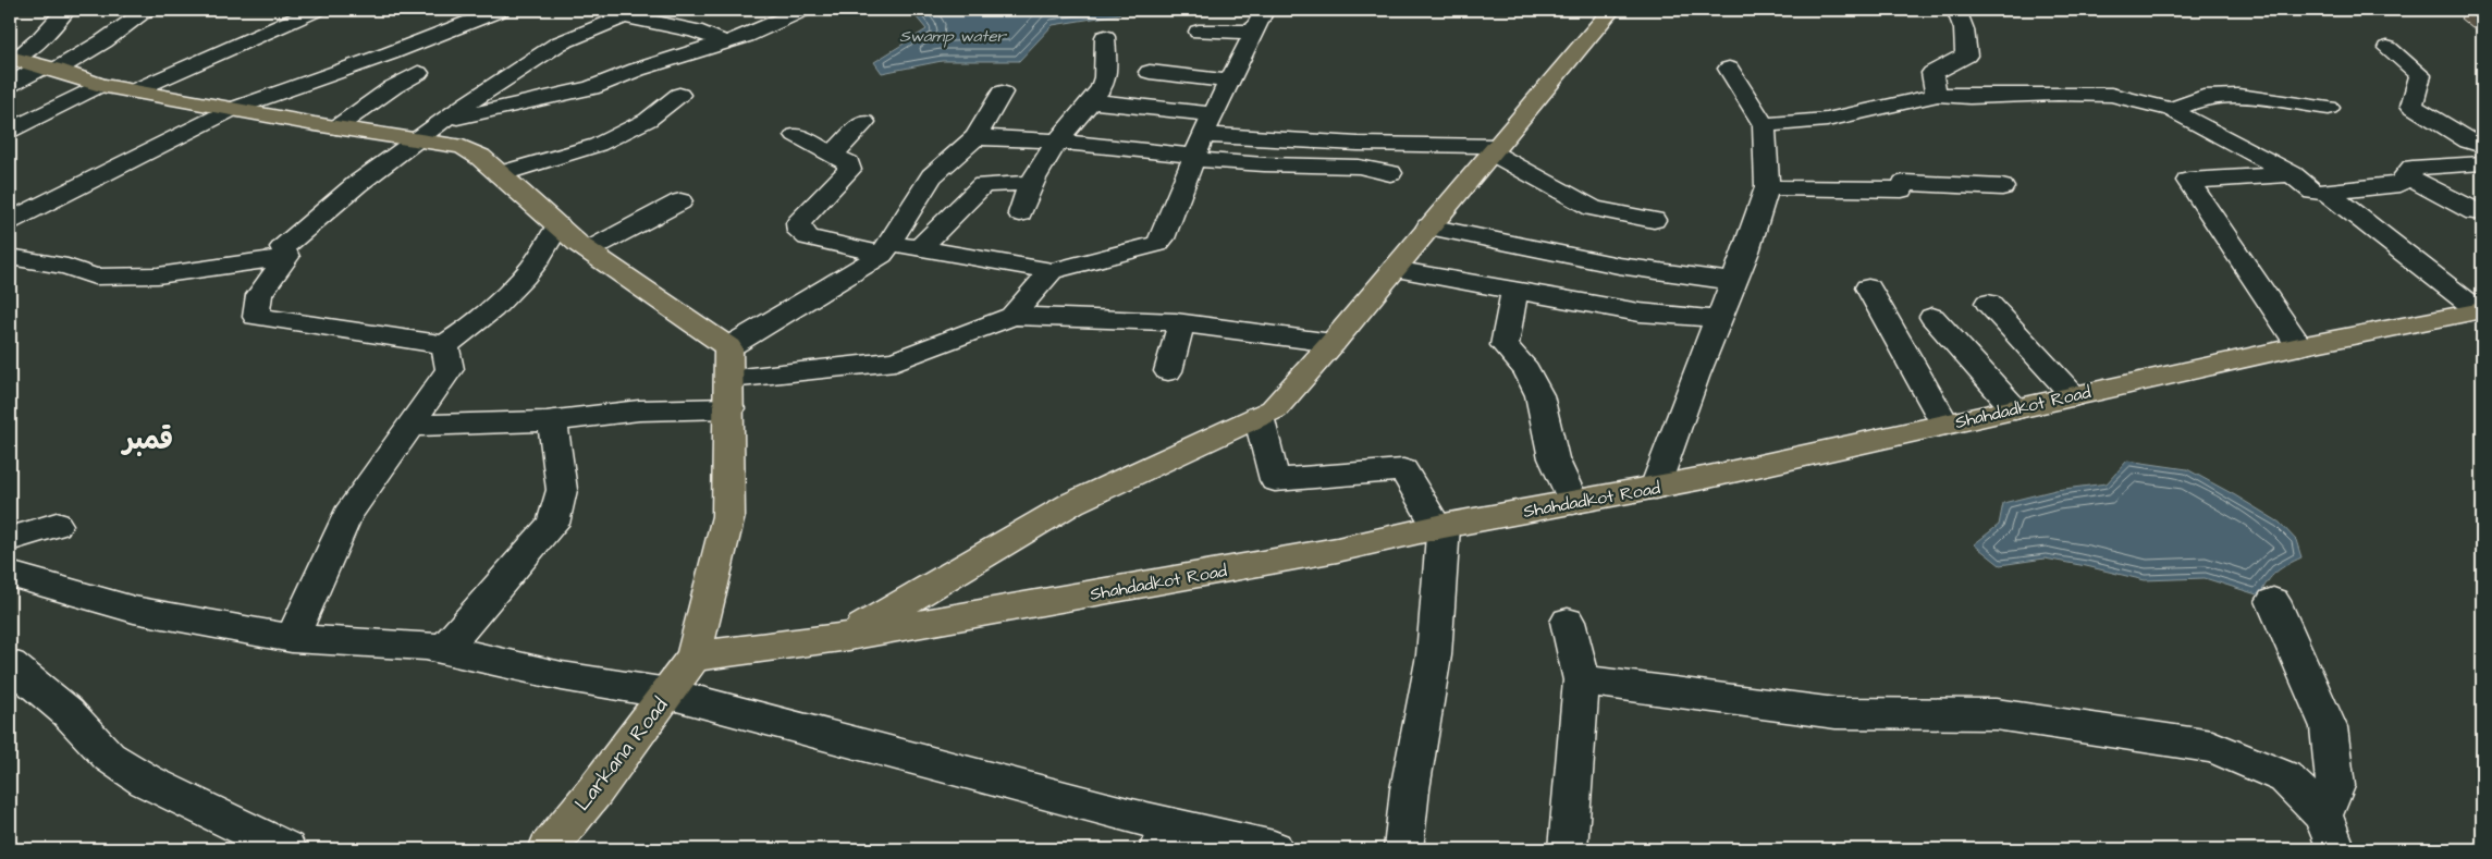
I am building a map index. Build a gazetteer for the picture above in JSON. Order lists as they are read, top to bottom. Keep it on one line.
{"streets":{"main road":["Shahdadkot Road","Larkana Road"]},"crossings":[["Shahdadkot Road","Larkana Road"]],"districts":["قمبر"],"water":["Swamp water"]}
